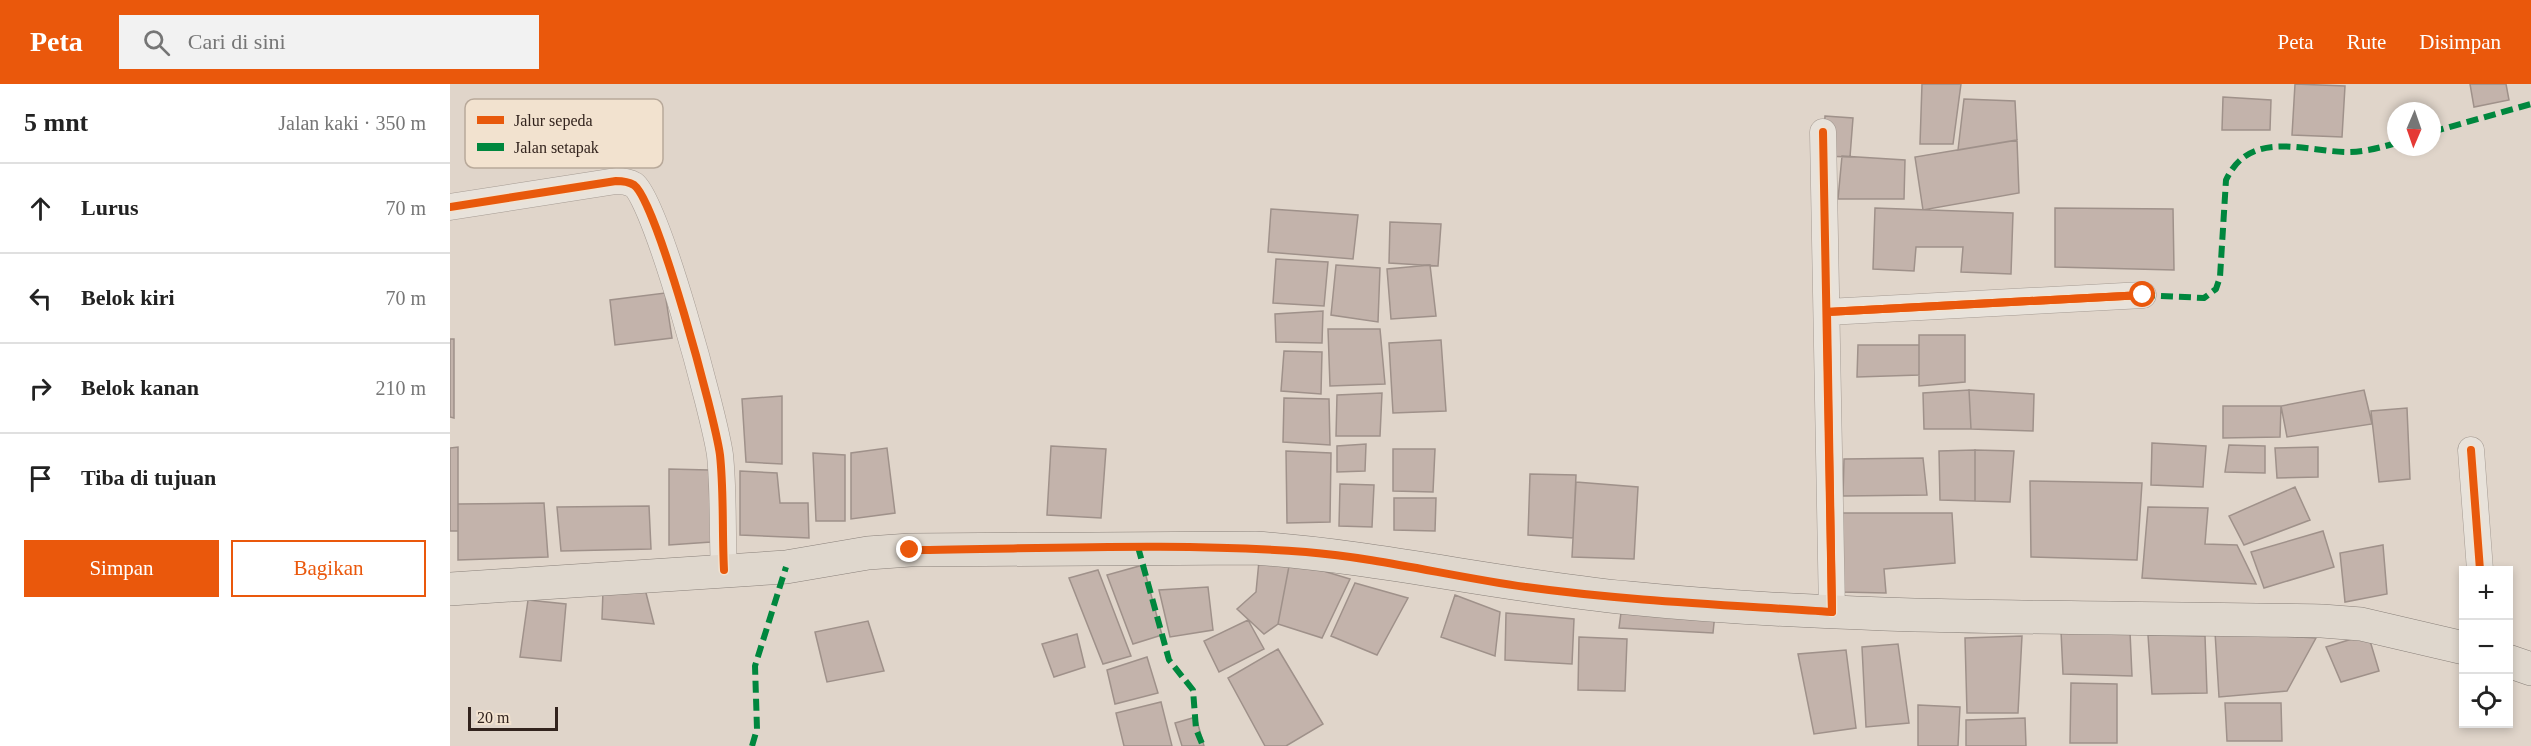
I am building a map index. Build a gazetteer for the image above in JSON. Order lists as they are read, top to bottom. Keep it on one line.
{"legend":["Jalur sepeda","Jalan setapak"],"scale_bar":"20 m","north":"bottom","page":{"header":"Peta","search":"Cari di sini","nav":["Peta","Rute","Disimpan"],"heading":["5 mnt","Jalan kaki · 350 m"],"list":[["Lurus","70 m"],["Belok kiri","70 m"],["Belok kanan","210 m"],"Tiba di tujuan"],"buttons":["Simpan","Bagikan"],"map_buttons":["+","−"],"scale":"20 m"}}
